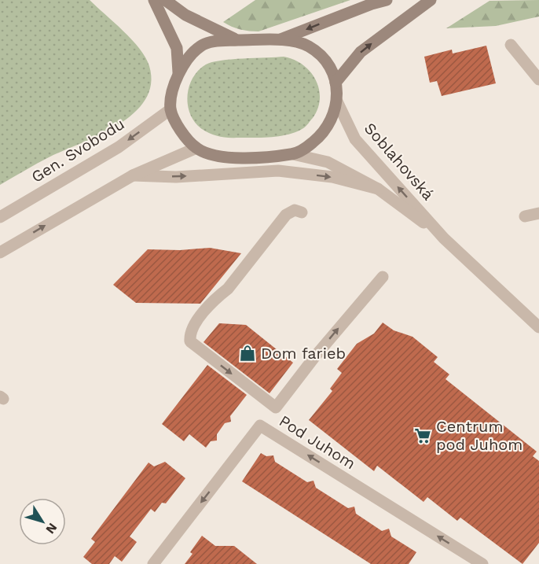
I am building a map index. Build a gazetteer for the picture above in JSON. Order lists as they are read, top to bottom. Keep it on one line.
{"streets":{"street":["Gen. Svobodu","Soblahovská","Pod Juhom"]},"crossings":[["Gen. Svobodu","Soblahovská"]],"places":{"shop":["Dom farieb"],"supermarket":["Centrum pod Juhom"]},"north":"bottom right"}
